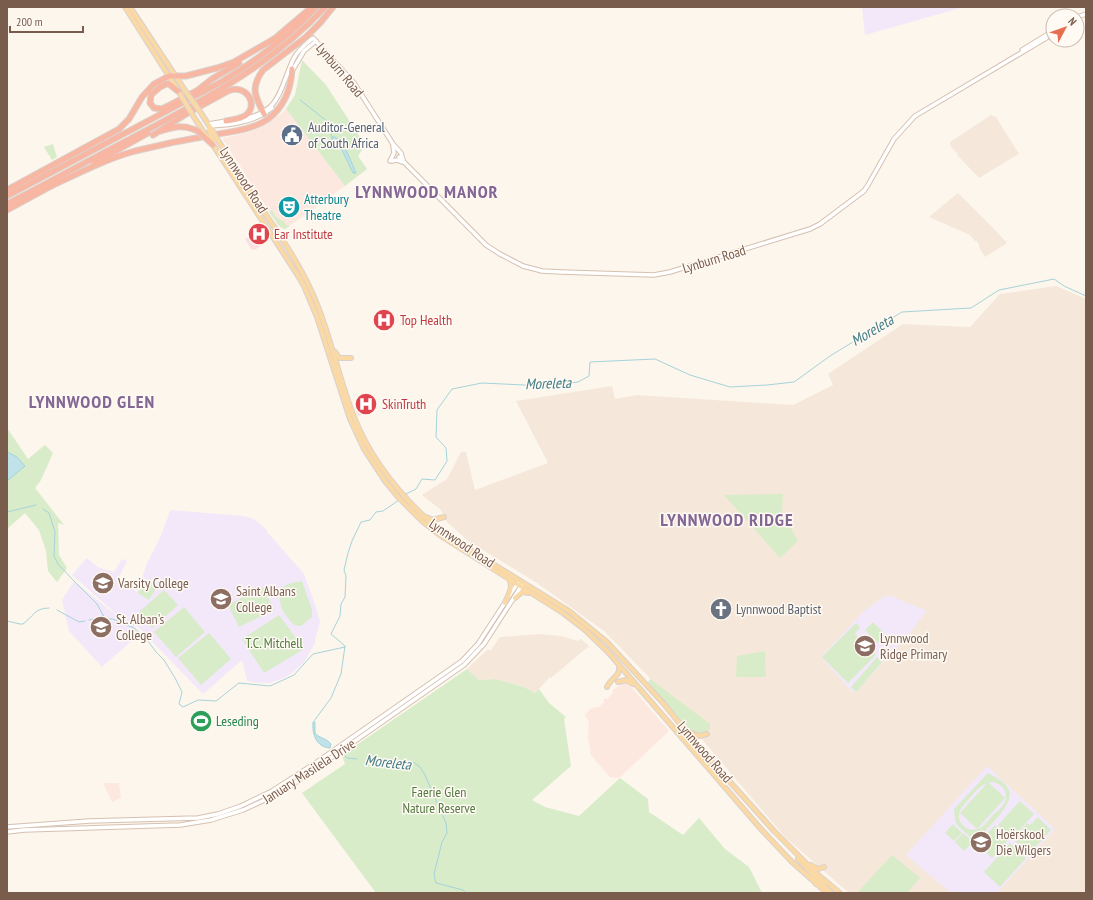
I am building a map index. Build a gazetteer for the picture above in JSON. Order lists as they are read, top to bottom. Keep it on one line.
{"streets":{"main road":["Lynburn Road","Lynnwood Road","January Masilela Drive"]},"crossings":[["Lynnwood Road","January Masilela Drive"]],"districts":["LYNNWOOD MANOR","LYNNWOOD GLEN","LYNNWOOD RIDGE"],"water":["Moreleta"],"parks":["T.C. Mitchell","Faerie Glen Nature Reserve"],"places":{"public building":["Auditor-General of South Africa"],"theatre":["Atterbury Theatre"],"hospital":["Ear Institute","Top Health","SkinTruth"],"school or university":["Varsity College","Saint Albans College","St. Alban's College","Lynnwood Ridge Primary","Hoërskool Die Wilgers"],"church":["Lynnwood Baptist"],"sports":["Leseding"]},"scale_bar":"200 m","north":"top right"}
